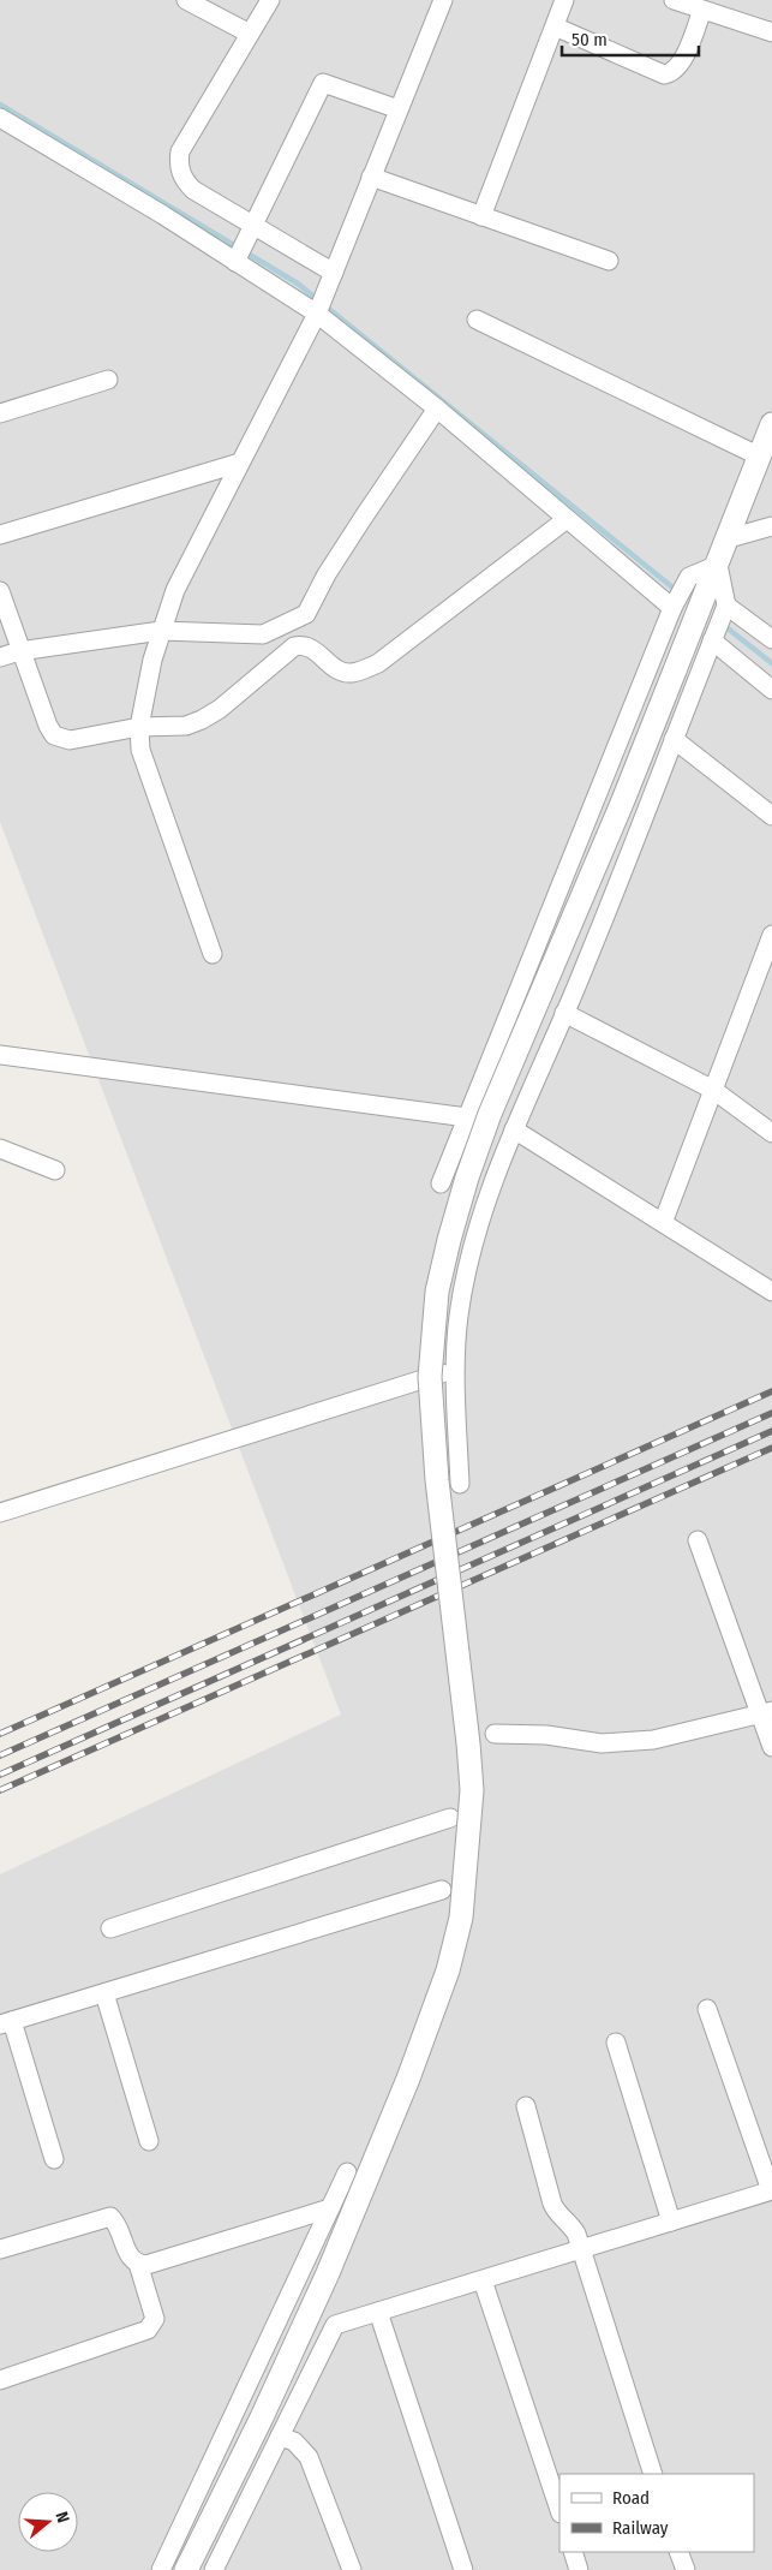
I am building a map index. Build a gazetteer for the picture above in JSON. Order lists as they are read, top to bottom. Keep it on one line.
{"legend":["Road","Railway"],"scale_bar":"50 m","north":"right"}
